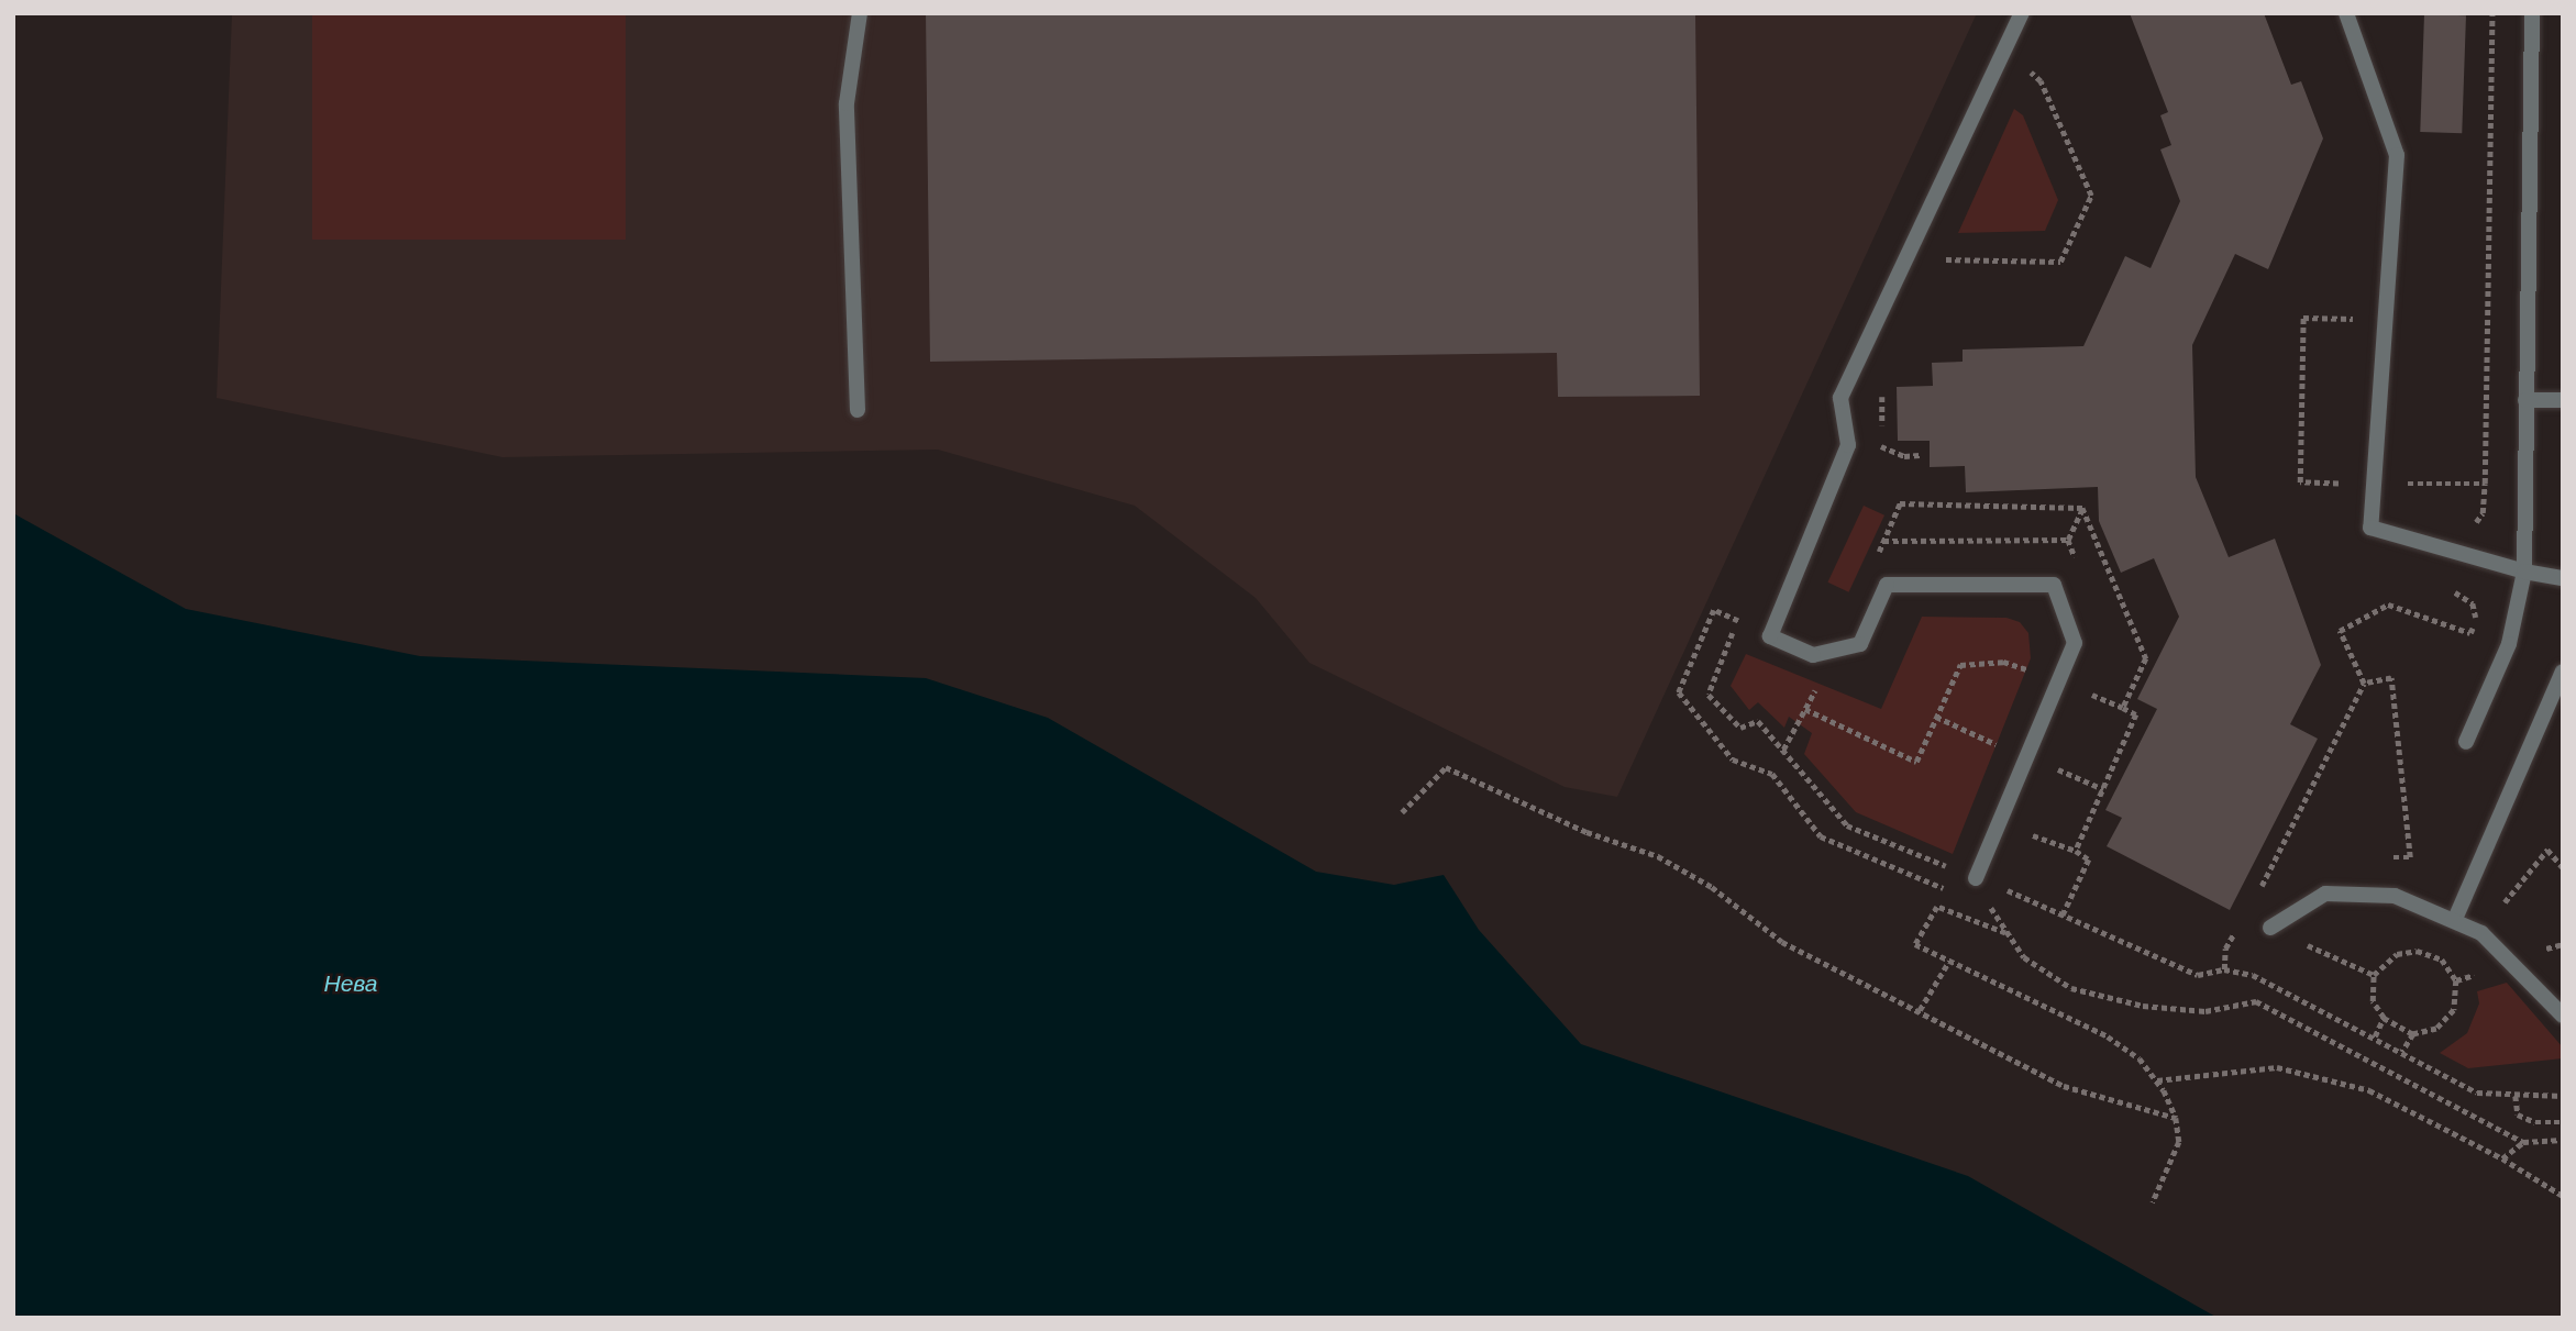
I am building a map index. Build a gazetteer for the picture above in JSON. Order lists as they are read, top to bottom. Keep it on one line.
{"water":["Нева"]}
